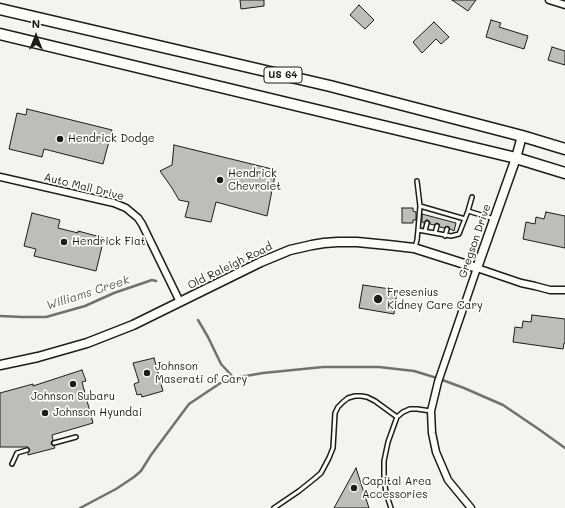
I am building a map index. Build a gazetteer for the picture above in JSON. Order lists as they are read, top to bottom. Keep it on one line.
{"streets":{"highway":["US 64"],"street":["Auto Mall Drive","Gregson Drive","Old Raleigh Road"]},"crossings":[["US 64","Gregson Drive"],["Auto Mall Drive","Old Raleigh Road"],["Gregson Drive","Old Raleigh Road"]],"water":["Williams Creek"],"places":["Hendrick Dodge","Hendrick Chevrolet","Hendrick Fiat","Fresenius Kidney Care Cary","Johnson Maserati of Cary","Johnson Subaru","Johnson Hyundai","Capital Area Accessories"],"north":"top"}
